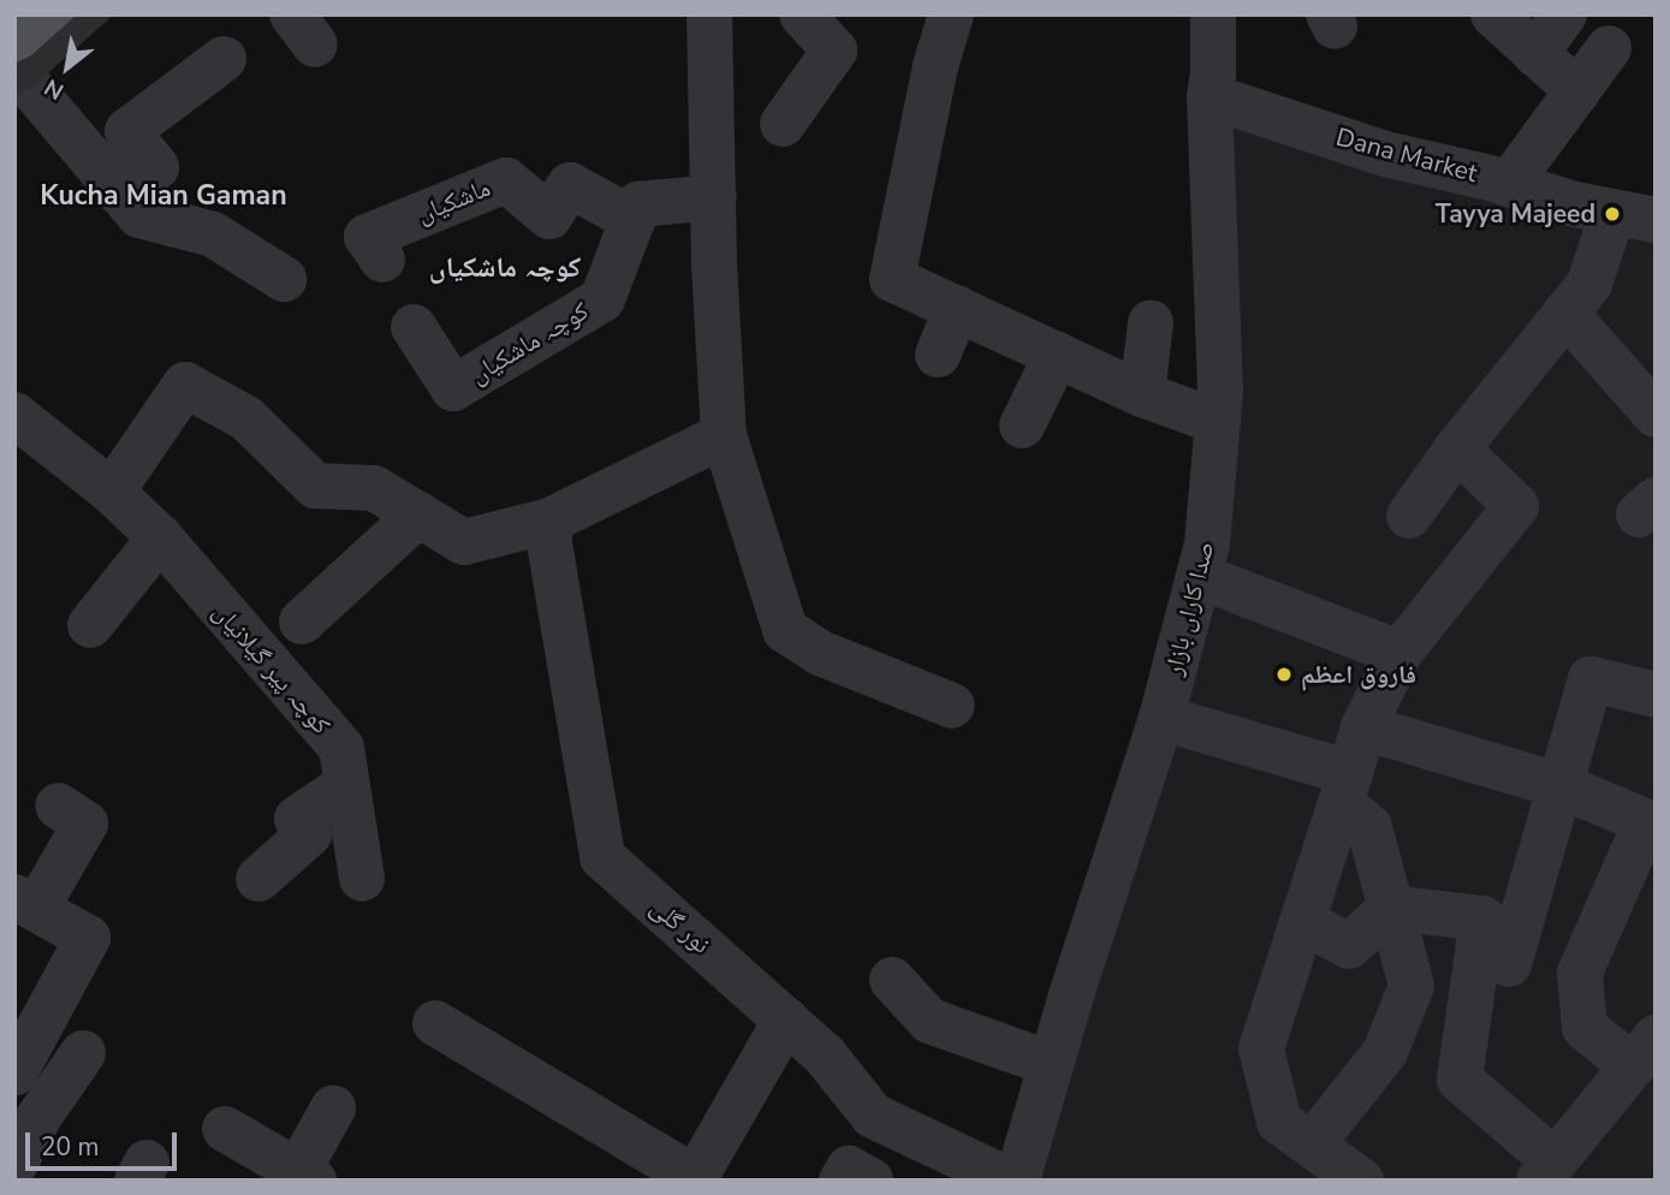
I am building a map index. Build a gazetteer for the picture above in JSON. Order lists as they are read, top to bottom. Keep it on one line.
{"streets":{"street":["Dana Market","ماشکیاں","کوچہ ماشکیاں","صدا کاراں بازار","کوچہ پیر گیلانیاں","نور گلی"]},"crossings":[["Dana Market","صدا کاراں بازار"],["ماشکیاں","کوچہ ماشکیاں"]],"districts":["Kucha Mian Gaman","کوچہ ماشکیاں"],"places":["Tayya Majeed","فاروق اعظم"],"scale_bar":"20 m","north":"bottom left"}
